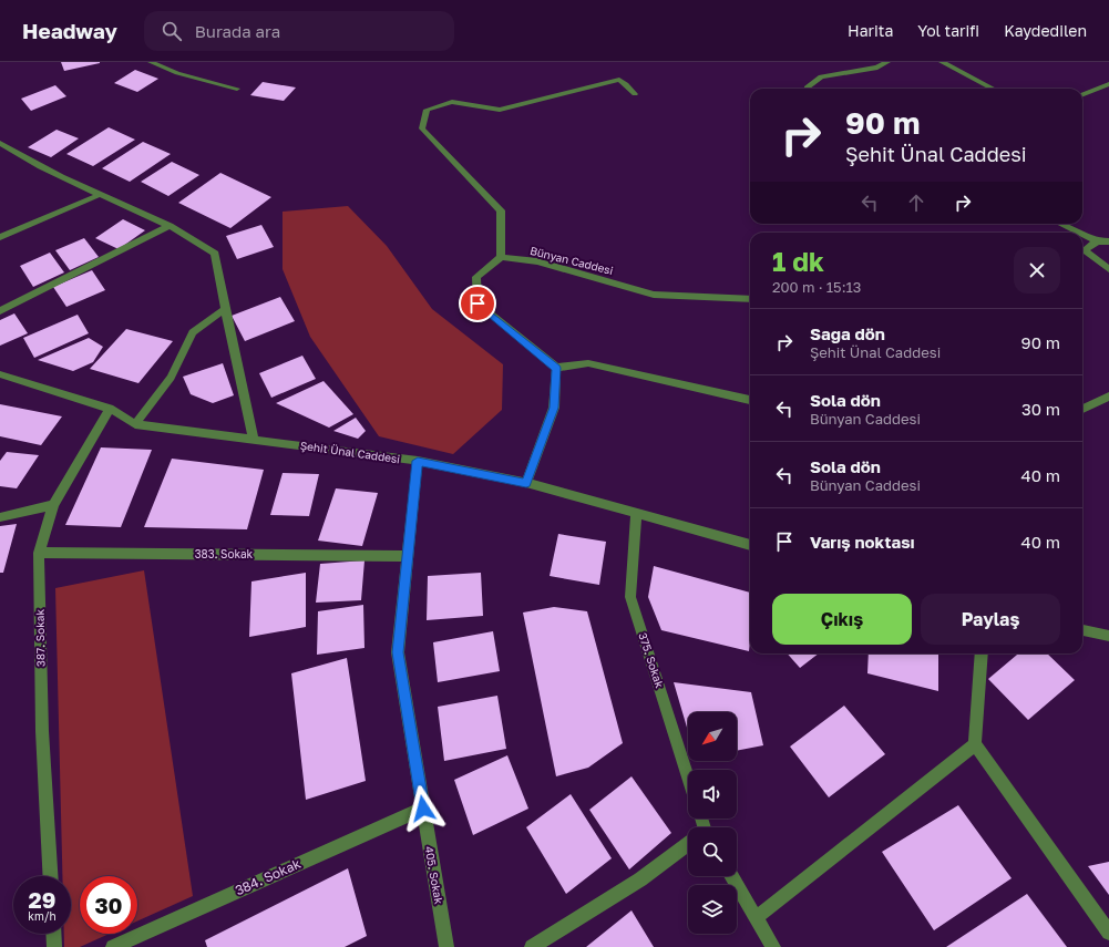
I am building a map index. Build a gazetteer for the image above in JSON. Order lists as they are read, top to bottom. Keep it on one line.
{"streets":{"street":["Bünyan Caddesi","Şehit Ünal Caddesi","383. Sokak","387. Sokak","375. Sokak","405. Sokak","384. Sokak"]},"crossings":[["Şehit Ünal Caddesi","387. Sokak"],["Şehit Ünal Caddesi","375. Sokak"],["Şehit Ünal Caddesi","405. Sokak"],["383. Sokak","387. Sokak"],["383. Sokak","405. Sokak"],["405. Sokak","384. Sokak"]],"north":"bottom left","page":{"header":"Headway","search":"Burada ara","nav":["Harita","Yol tarifi","Kaydedilen"],"turn":["90 m","Şehit Ünal Caddesi"],"heading":["1 dk","200 m · 15:13"],"list":[{"name":"Sağa dön","note":"Şehit Ünal Caddesi","value":"90 m"},{"name":"Sola dön","note":"Bünyan Caddesi","value":"30 m"},{"name":"Sola dön","note":"Bünyan Caddesi","value":"40 m"},{"name":"Varış noktası","value":"40 m"}],"buttons":["Çıkış","Paylaş"],"speed":"29 km/h","limit":"30"}}
